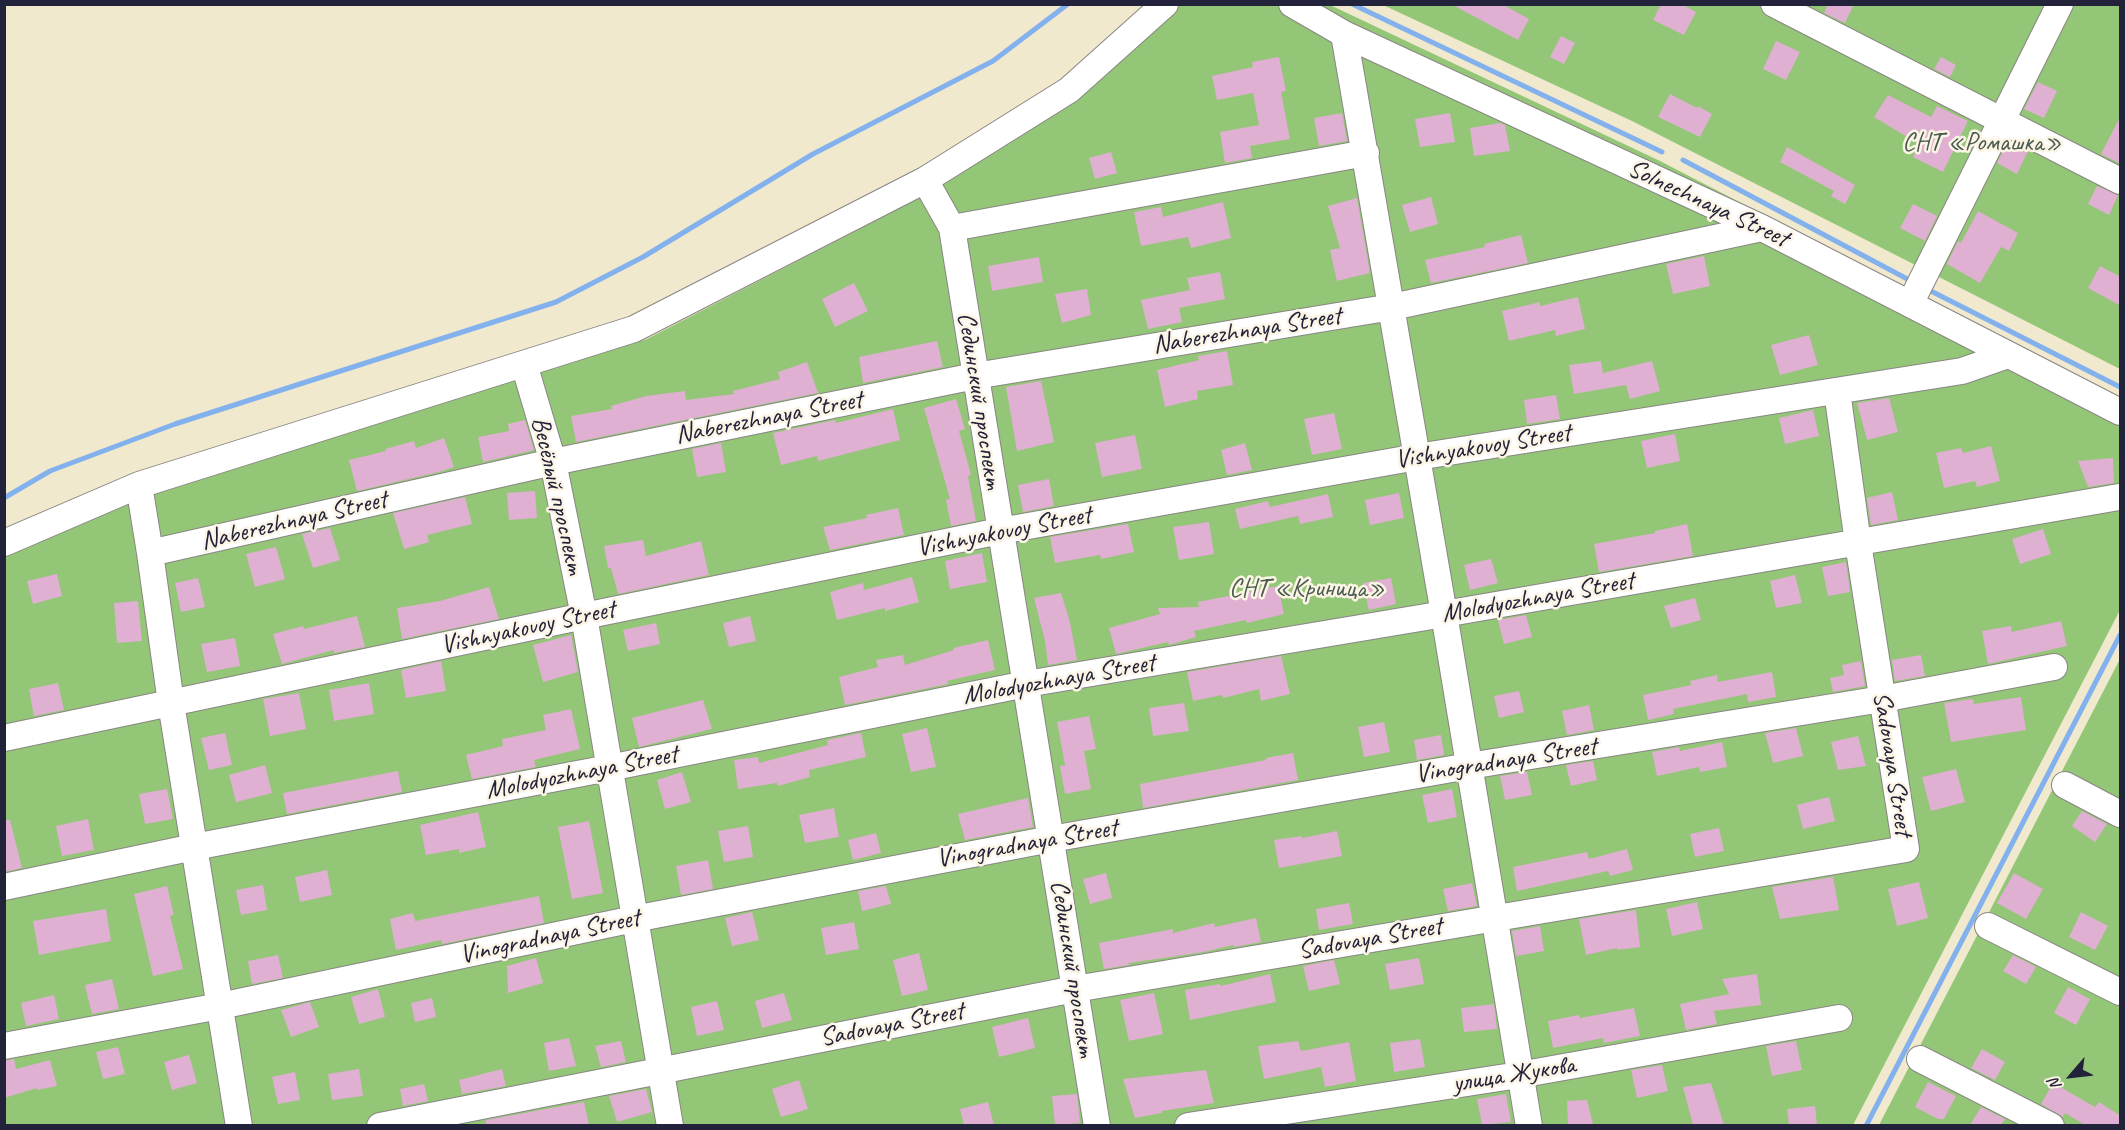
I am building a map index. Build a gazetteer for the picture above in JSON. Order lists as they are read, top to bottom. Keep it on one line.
{"streets":{"street":["Solnechnaya Street","Naberezhnaya Street","Сединский проспект","Vishnyakovoy Street","Весёлый проспект","Molodyozhnaya Street","Vinogradnaya Street","Sadovaya Street","улица Жукова"]},"crossings":[["Solnechnaya Street","Naberezhnaya Street"],["Solnechnaya Street","Vishnyakovoy Street"],["Naberezhnaya Street","Сединский проспект"],["Naberezhnaya Street","Весёлый проспект"],["Сединский проспект","Vishnyakovoy Street"],["Сединский проспект","Molodyozhnaya Street"],["Сединский проспект","Vinogradnaya Street"],["Сединский проспект","Sadovaya Street"],["Vishnyakovoy Street","Весёлый проспект"],["Vishnyakovoy Street","Sadovaya Street"],["Весёлый проспект","Molodyozhnaya Street"],["Весёлый проспект","Vinogradnaya Street"],["Весёлый проспект","Sadovaya Street"],["Molodyozhnaya Street","Sadovaya Street"],["Vinogradnaya Street","Sadovaya Street"]],"parks":["СНТ «Ромашка»","СНТ «Криница»"],"north":"bottom left"}
